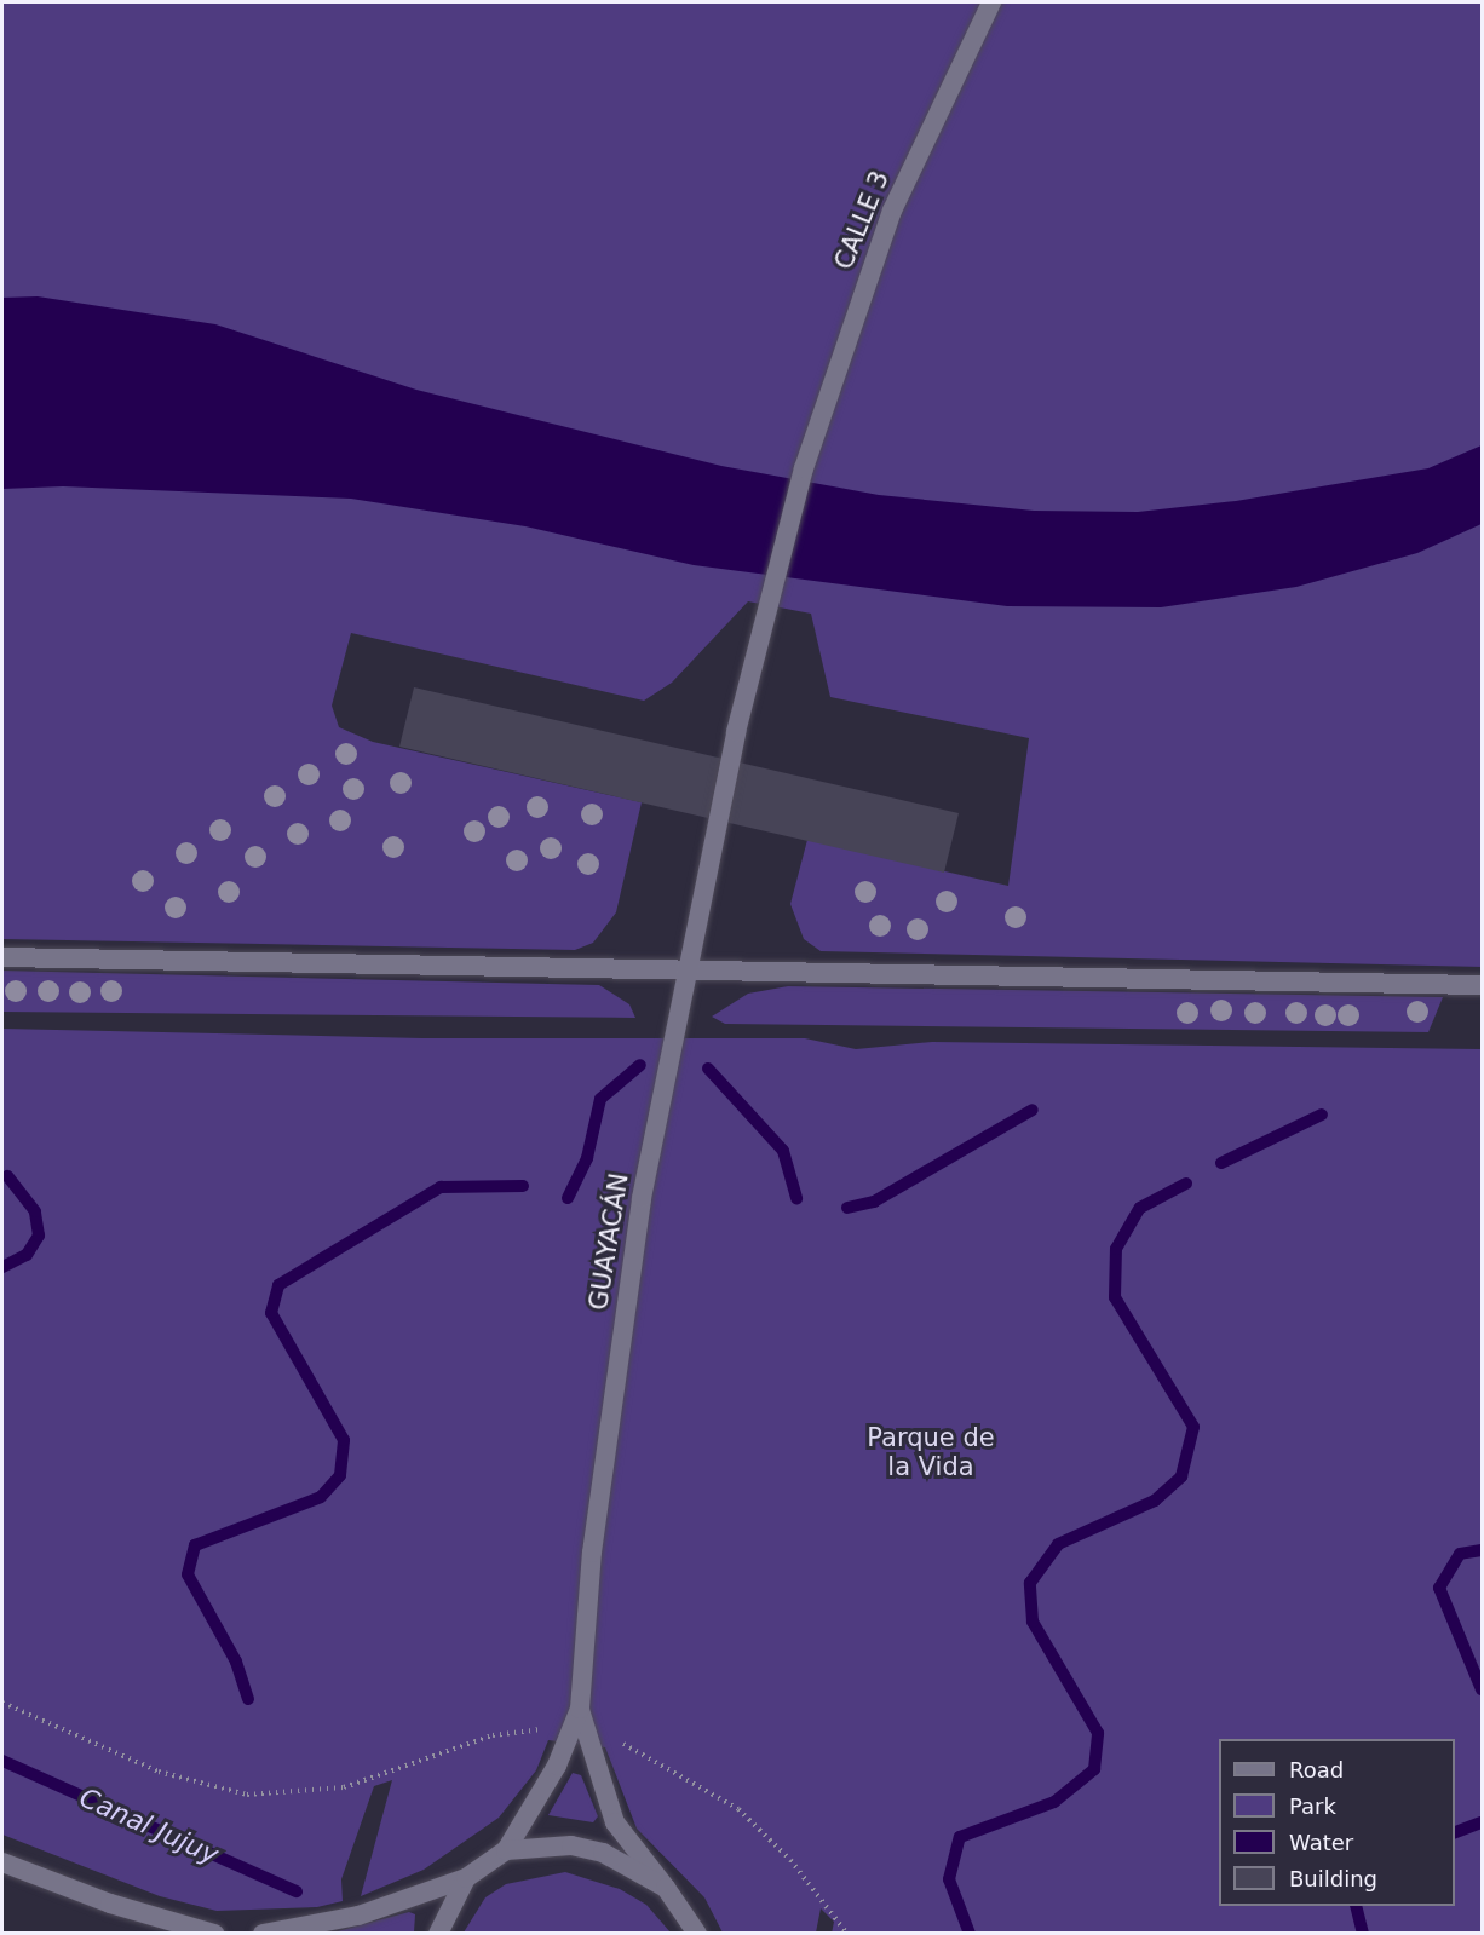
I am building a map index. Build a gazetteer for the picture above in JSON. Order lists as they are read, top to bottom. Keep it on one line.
{"streets":{"street":["CALLE 3","GUAYACÁN"]},"crossings":[["CALLE 3","GUAYACÁN"]],"water":["Canal Jujuy"],"parks":["Parque de la Vida"],"legend":["Road","Park","Water","Building"]}
